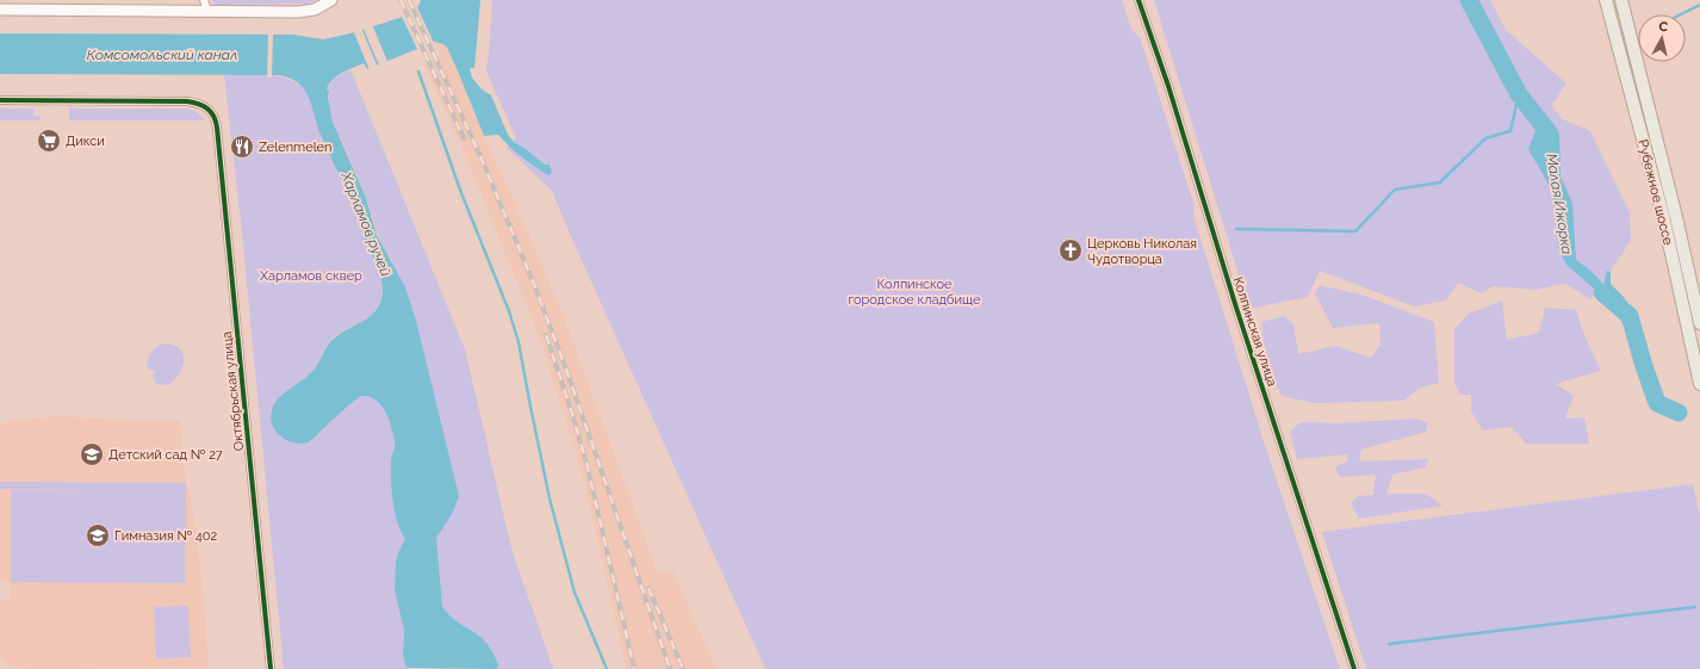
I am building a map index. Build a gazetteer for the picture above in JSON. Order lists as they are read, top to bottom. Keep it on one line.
{"streets":{"main road":["Рубежное шоссе"],"street":["Колпинская улица","Октябрьская улица"]},"water":["Комсомольский канал","Малая Ижорка","Харламов ручей"],"parks":["Харламов сквер","Колпинское городское кладбище"],"places":{"supermarket":["Дикси"],"restaurant":["Zelenmelen"],"church":["Церковь Николая Чудотворца"],"school or university":["Детский сад № 27","Гимназия № 402"]},"north":"top"}
